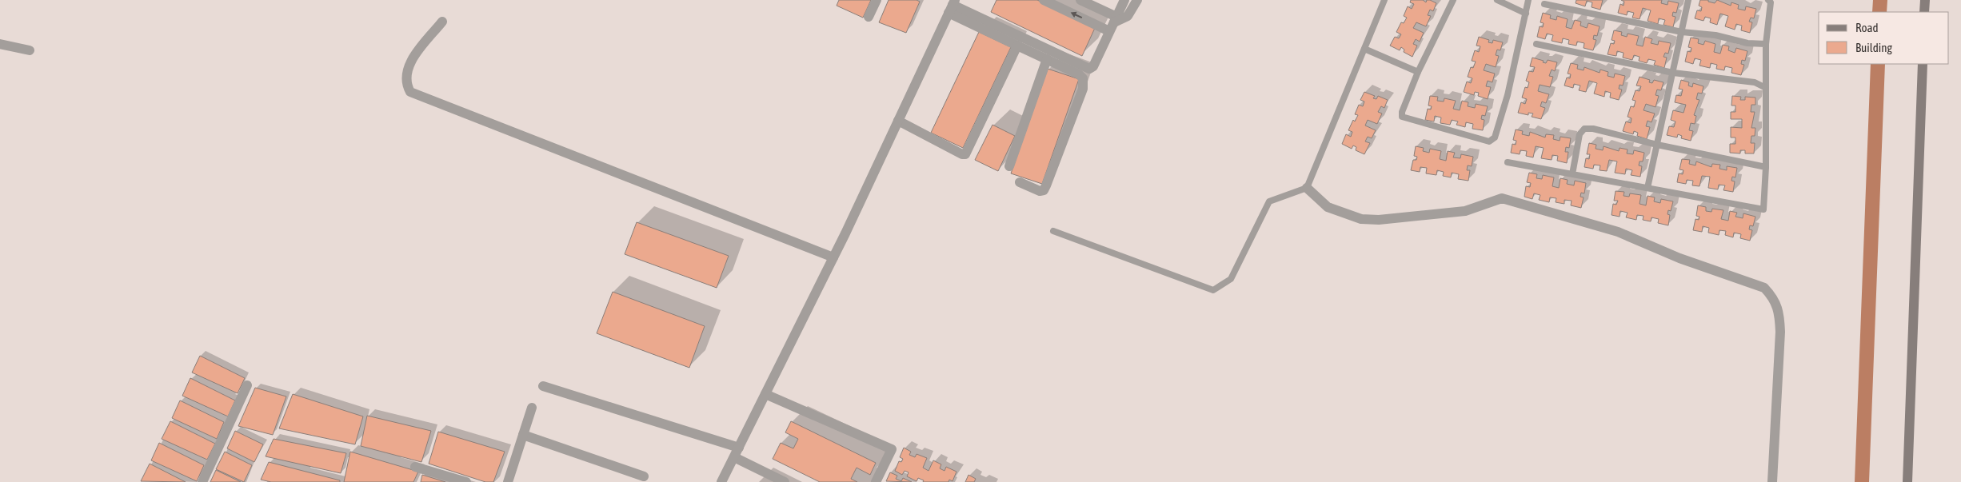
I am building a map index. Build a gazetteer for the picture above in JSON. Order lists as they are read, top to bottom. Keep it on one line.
{"legend":["Road","Building"]}
